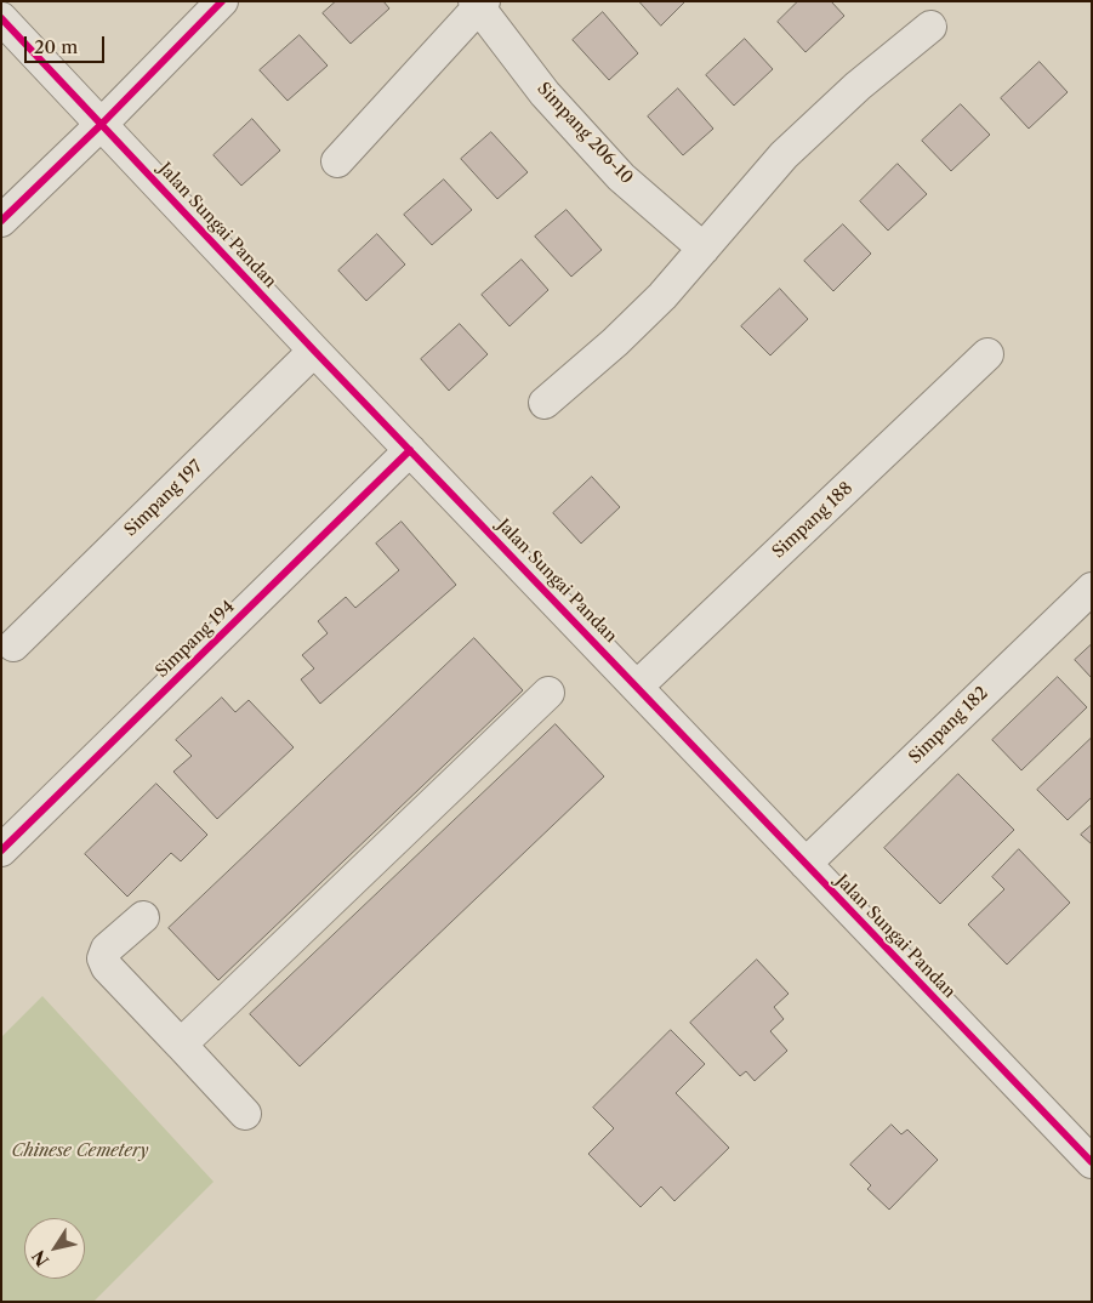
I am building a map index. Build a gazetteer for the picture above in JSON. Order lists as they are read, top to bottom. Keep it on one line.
{"streets":{"street":["Simpang 206-10","Jalan Sungai Pandan","Simpang 197","Simpang 188","Simpang 194","Simpang 182"]},"crossings":[["Jalan Sungai Pandan","Simpang 197"],["Jalan Sungai Pandan","Simpang 188"],["Jalan Sungai Pandan","Simpang 194"],["Jalan Sungai Pandan","Simpang 182"]],"parks":["Chinese Cemetery"],"scale_bar":"20 m","north":"bottom left"}
